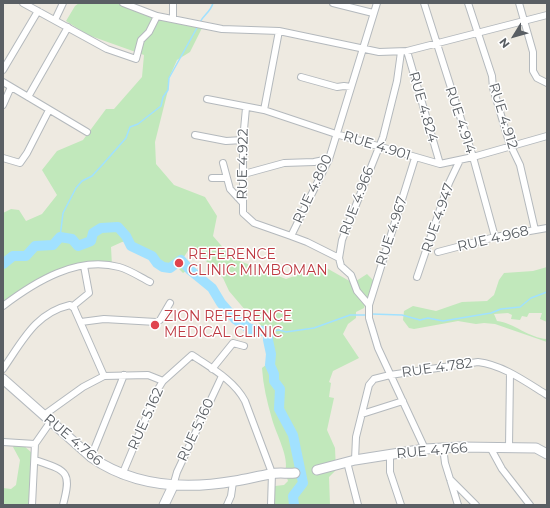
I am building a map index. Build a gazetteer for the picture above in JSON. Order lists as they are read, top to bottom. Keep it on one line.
{"streets":{"street":["RUE 4.824","RUE 4.912","RUE 4.914","RUE 4.901","RUE 4.922","RUE 4.800","RUE 4.966","RUE 4.947","RUE 4.967","RUE 4.968","RUE 4.782","RUE 5.162","RUE 5.160","RUE 4.766"]},"crossings":[["RUE 4.824","RUE 4.901"],["RUE 4.824","RUE 4.966"],["RUE 4.912","RUE 4.901"],["RUE 4.912","RUE 4.968"],["RUE 4.914","RUE 4.901"],["RUE 4.914","RUE 4.968"],["RUE 4.901","RUE 4.922"],["RUE 4.901","RUE 4.800"],["RUE 4.901","RUE 4.966"],["RUE 4.901","RUE 4.947"],["RUE 4.901","RUE 4.967"],["RUE 4.922","RUE 4.800"],["RUE 4.800","RUE 4.966"],["RUE 4.800","RUE 4.967"],["RUE 4.800","RUE 4.782"],["RUE 4.800","RUE 4.766"],["RUE 5.162","RUE 5.160"],["RUE 5.162","RUE 4.766"],["RUE 5.160","RUE 4.766"]],"places":["REFERENCE CLINIC MIMBOMAN","ZION REFERENCE MEDICAL CLINIC"],"north":"bottom left"}
